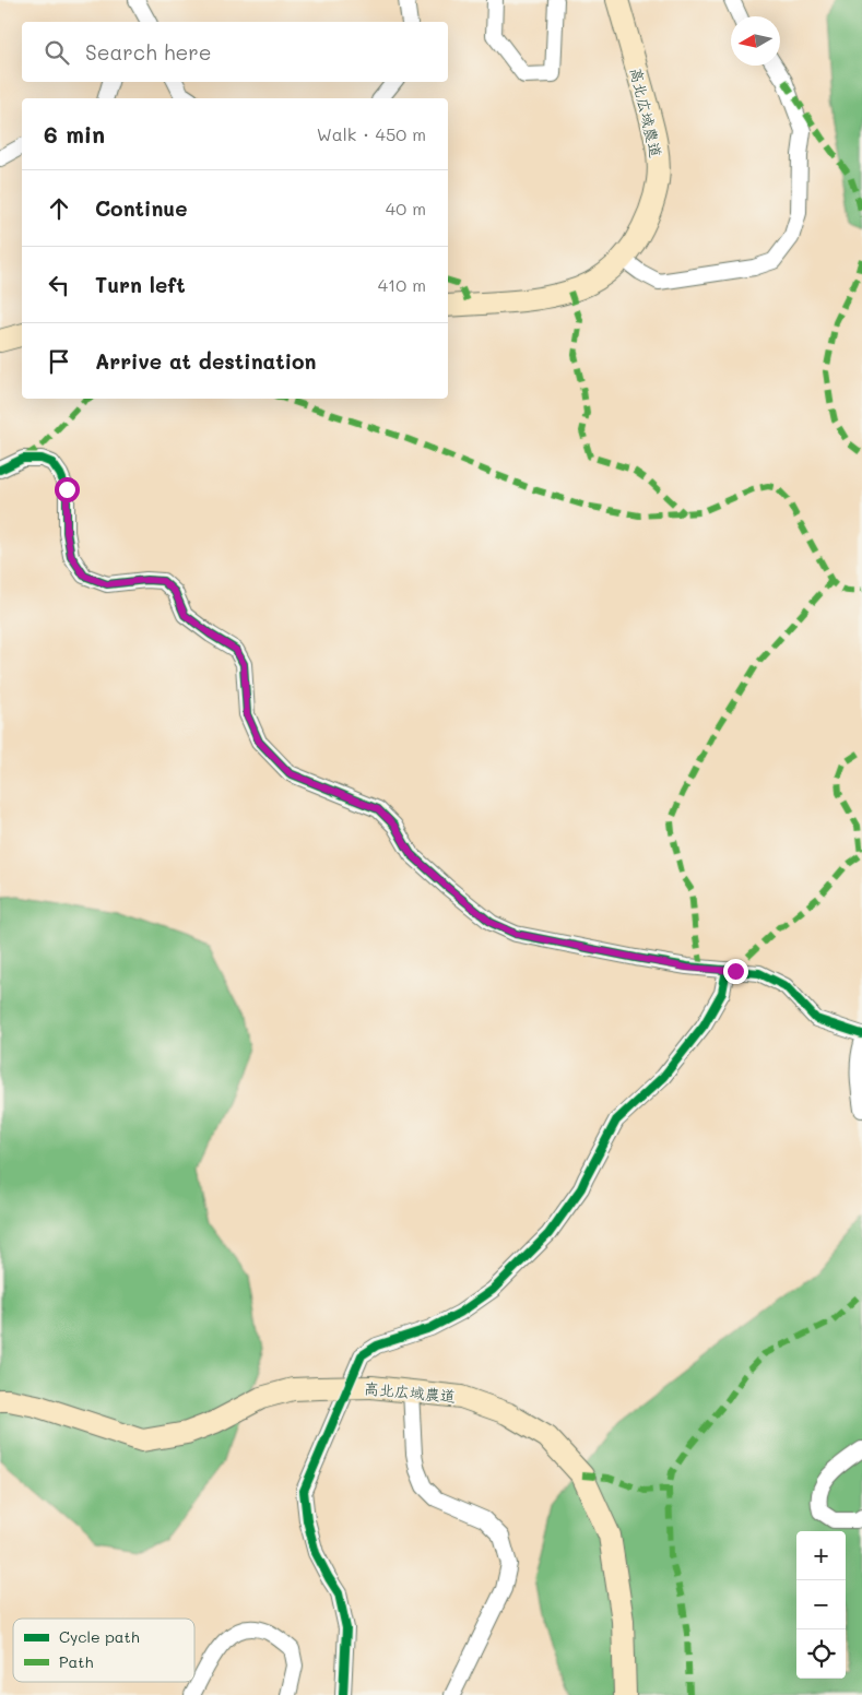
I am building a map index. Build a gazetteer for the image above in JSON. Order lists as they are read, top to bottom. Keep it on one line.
{"streets":{"street":["高北広域農道"]},"legend":["Cycle path","Path"],"north":"left","page":{"search":"Search here","heading":["6 min","Walk · 450 m"],"list":[["Continue","40 m"],["Turn left","410 m"],"Arrive at destination"],"map_buttons":["+","−"]}}
